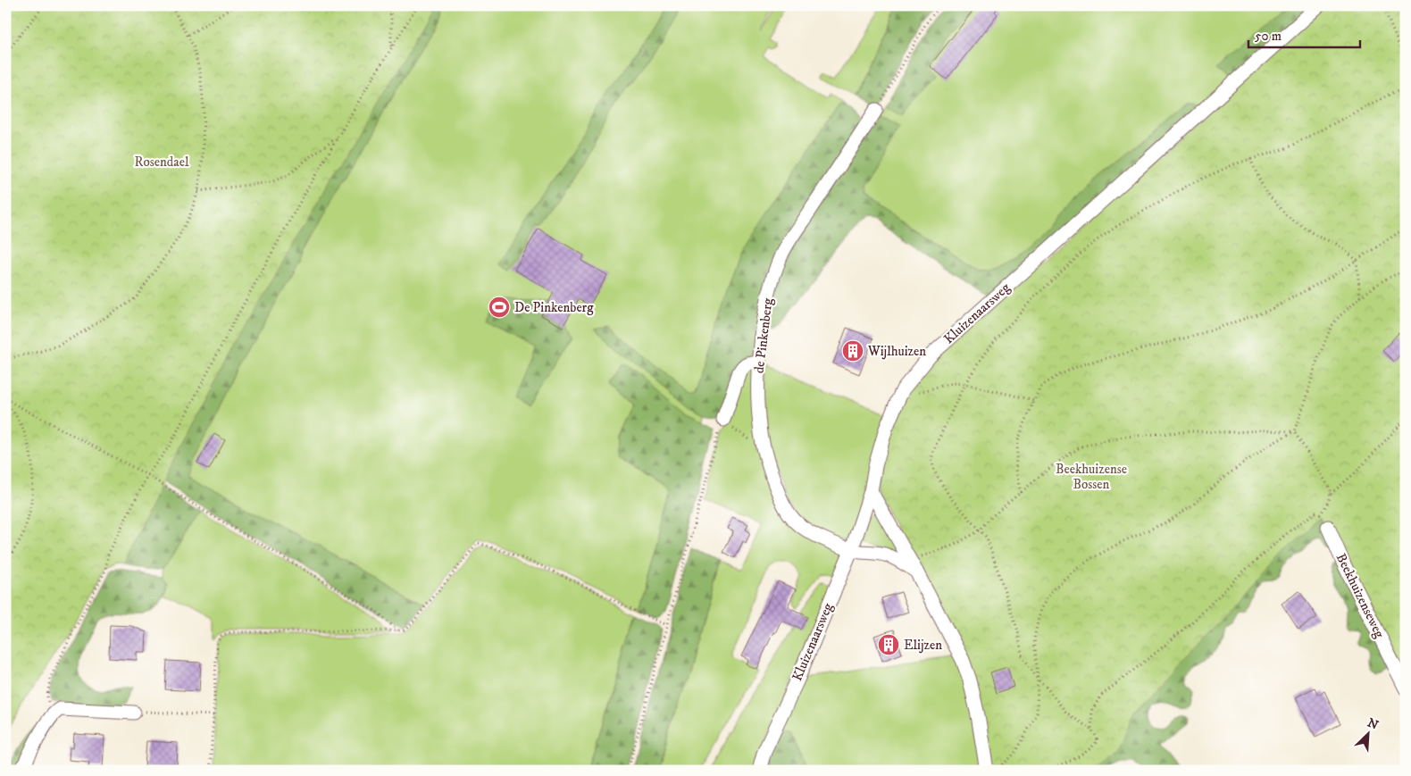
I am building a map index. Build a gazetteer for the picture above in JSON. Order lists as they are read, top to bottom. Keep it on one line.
{"streets":{"street":["Kluizenaarsweg","de Pinkenberg","Beekhuizenseweg"]},"crossings":[["Kluizenaarsweg","de Pinkenberg"]],"parks":["Rosendael","Beekhuizense Bossen"],"places":{"sports":["De Pinkenberg"],"building":["Wijlhuizen","Elijzen"]},"scale_bar":"50 m","north":"top right"}
